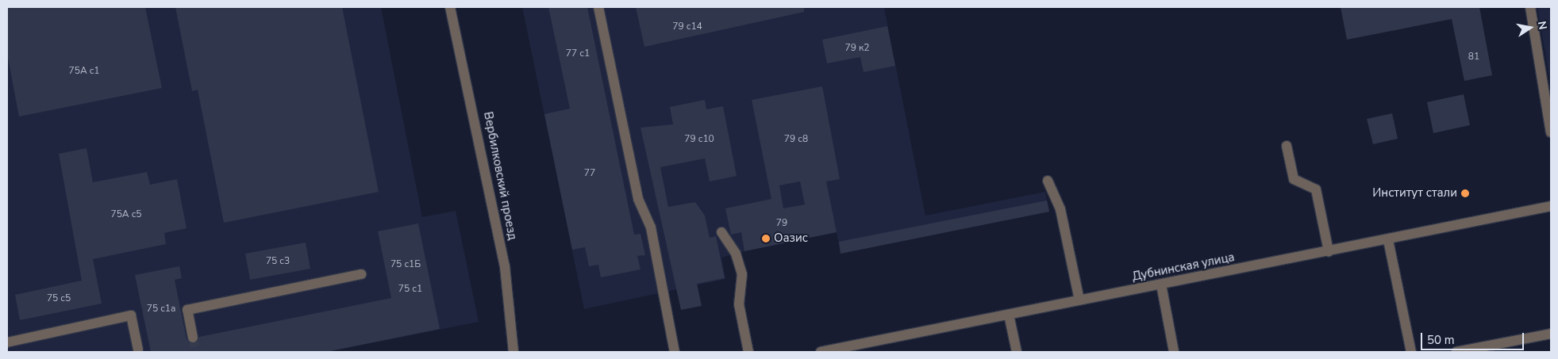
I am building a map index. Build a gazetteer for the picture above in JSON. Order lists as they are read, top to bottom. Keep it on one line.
{"streets":{"street":["Вербилковский проезд","Дубнинская улица"]},"places":["Институт стали","Оазис"],"house_numbers":["79 с14","79 к2","77 с1","81","75A c1","79 с10","79 с8","77","75А с5","79","75 c3","75 c1Б","75 с1","75 c5","75 c1a"],"scale_bar":"50 m","north":"right"}
